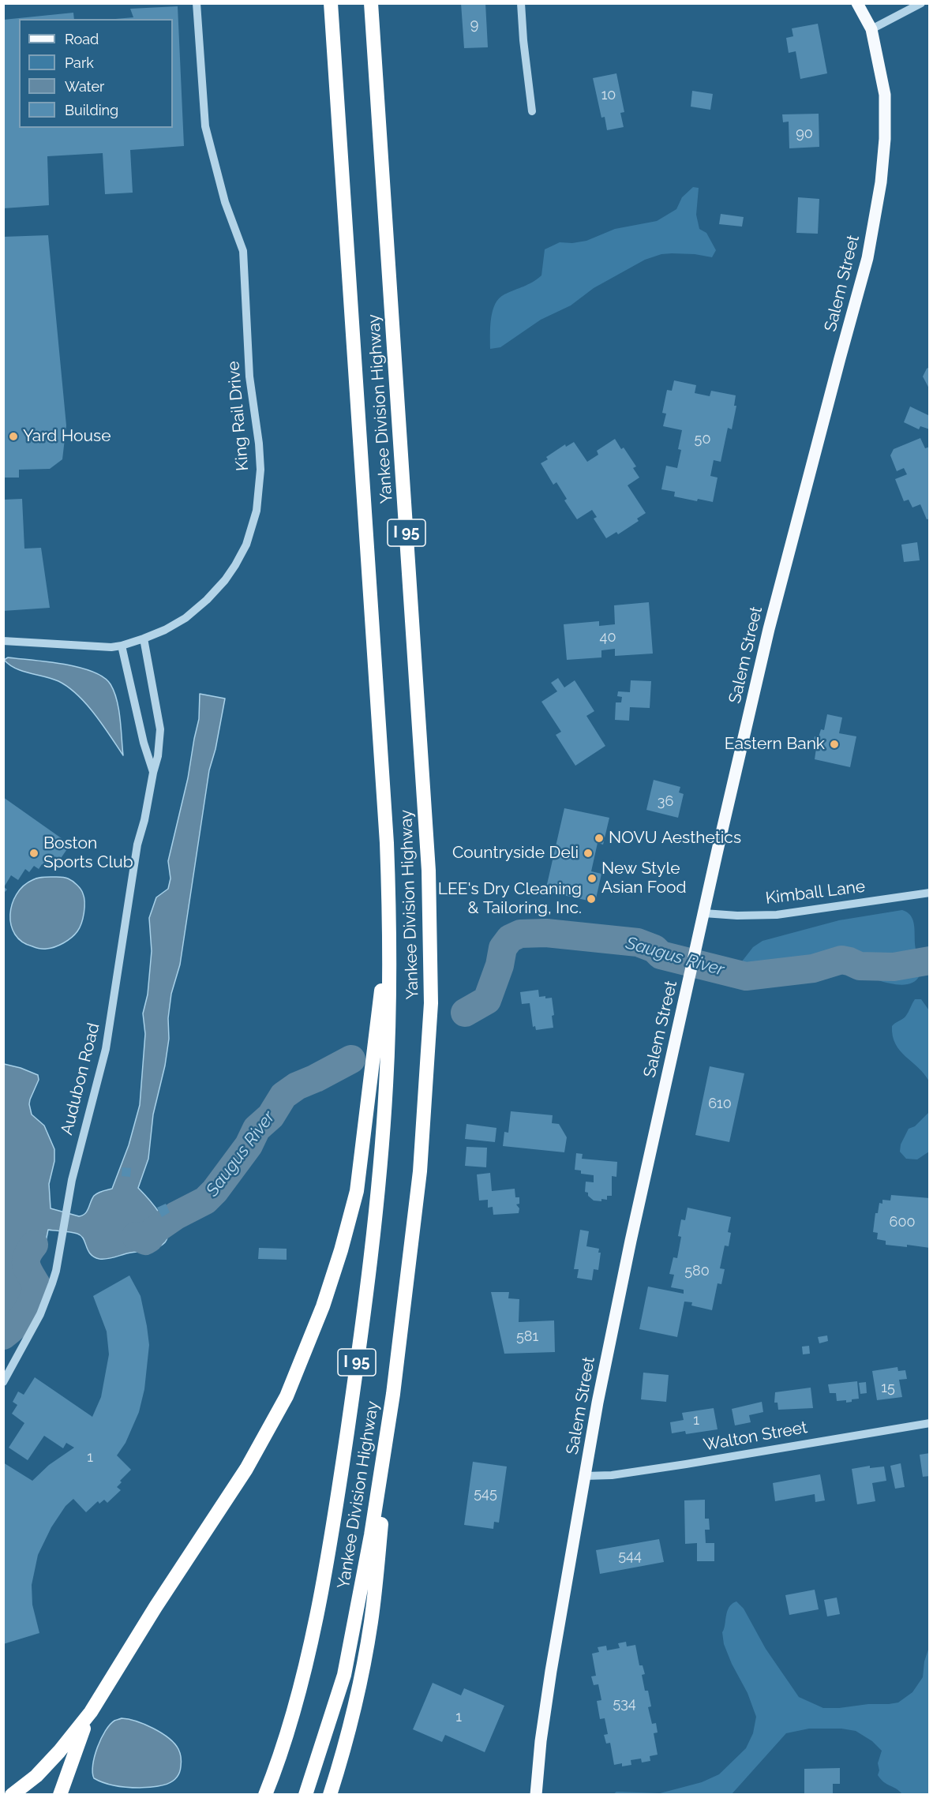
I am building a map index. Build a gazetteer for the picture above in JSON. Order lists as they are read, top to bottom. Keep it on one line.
{"streets":{"highway":["Yankee Division Highway","I 95"],"main road":["Salem Street"],"street":["King Rail Drive","Kimball Lane","Audubon Road","Walton Street"]},"crossings":[["Salem Street","Kimball Lane"],["Salem Street","Walton Street"],["King Rail Drive","Audubon Road"]],"water":["Saugus River"],"places":["Yard House","Eastern Bank","NOVU Aesthetics","Boston Sports Club","Countryside Deli","New Style Asian Food","LEE's Dry Cleaning & Tailoring, Inc."],"house_numbers":["9","10","90","50","40","36","610","600","580","581","15","1","1","545","544","534","1"],"legend":["Road","Park","Water","Building"]}
